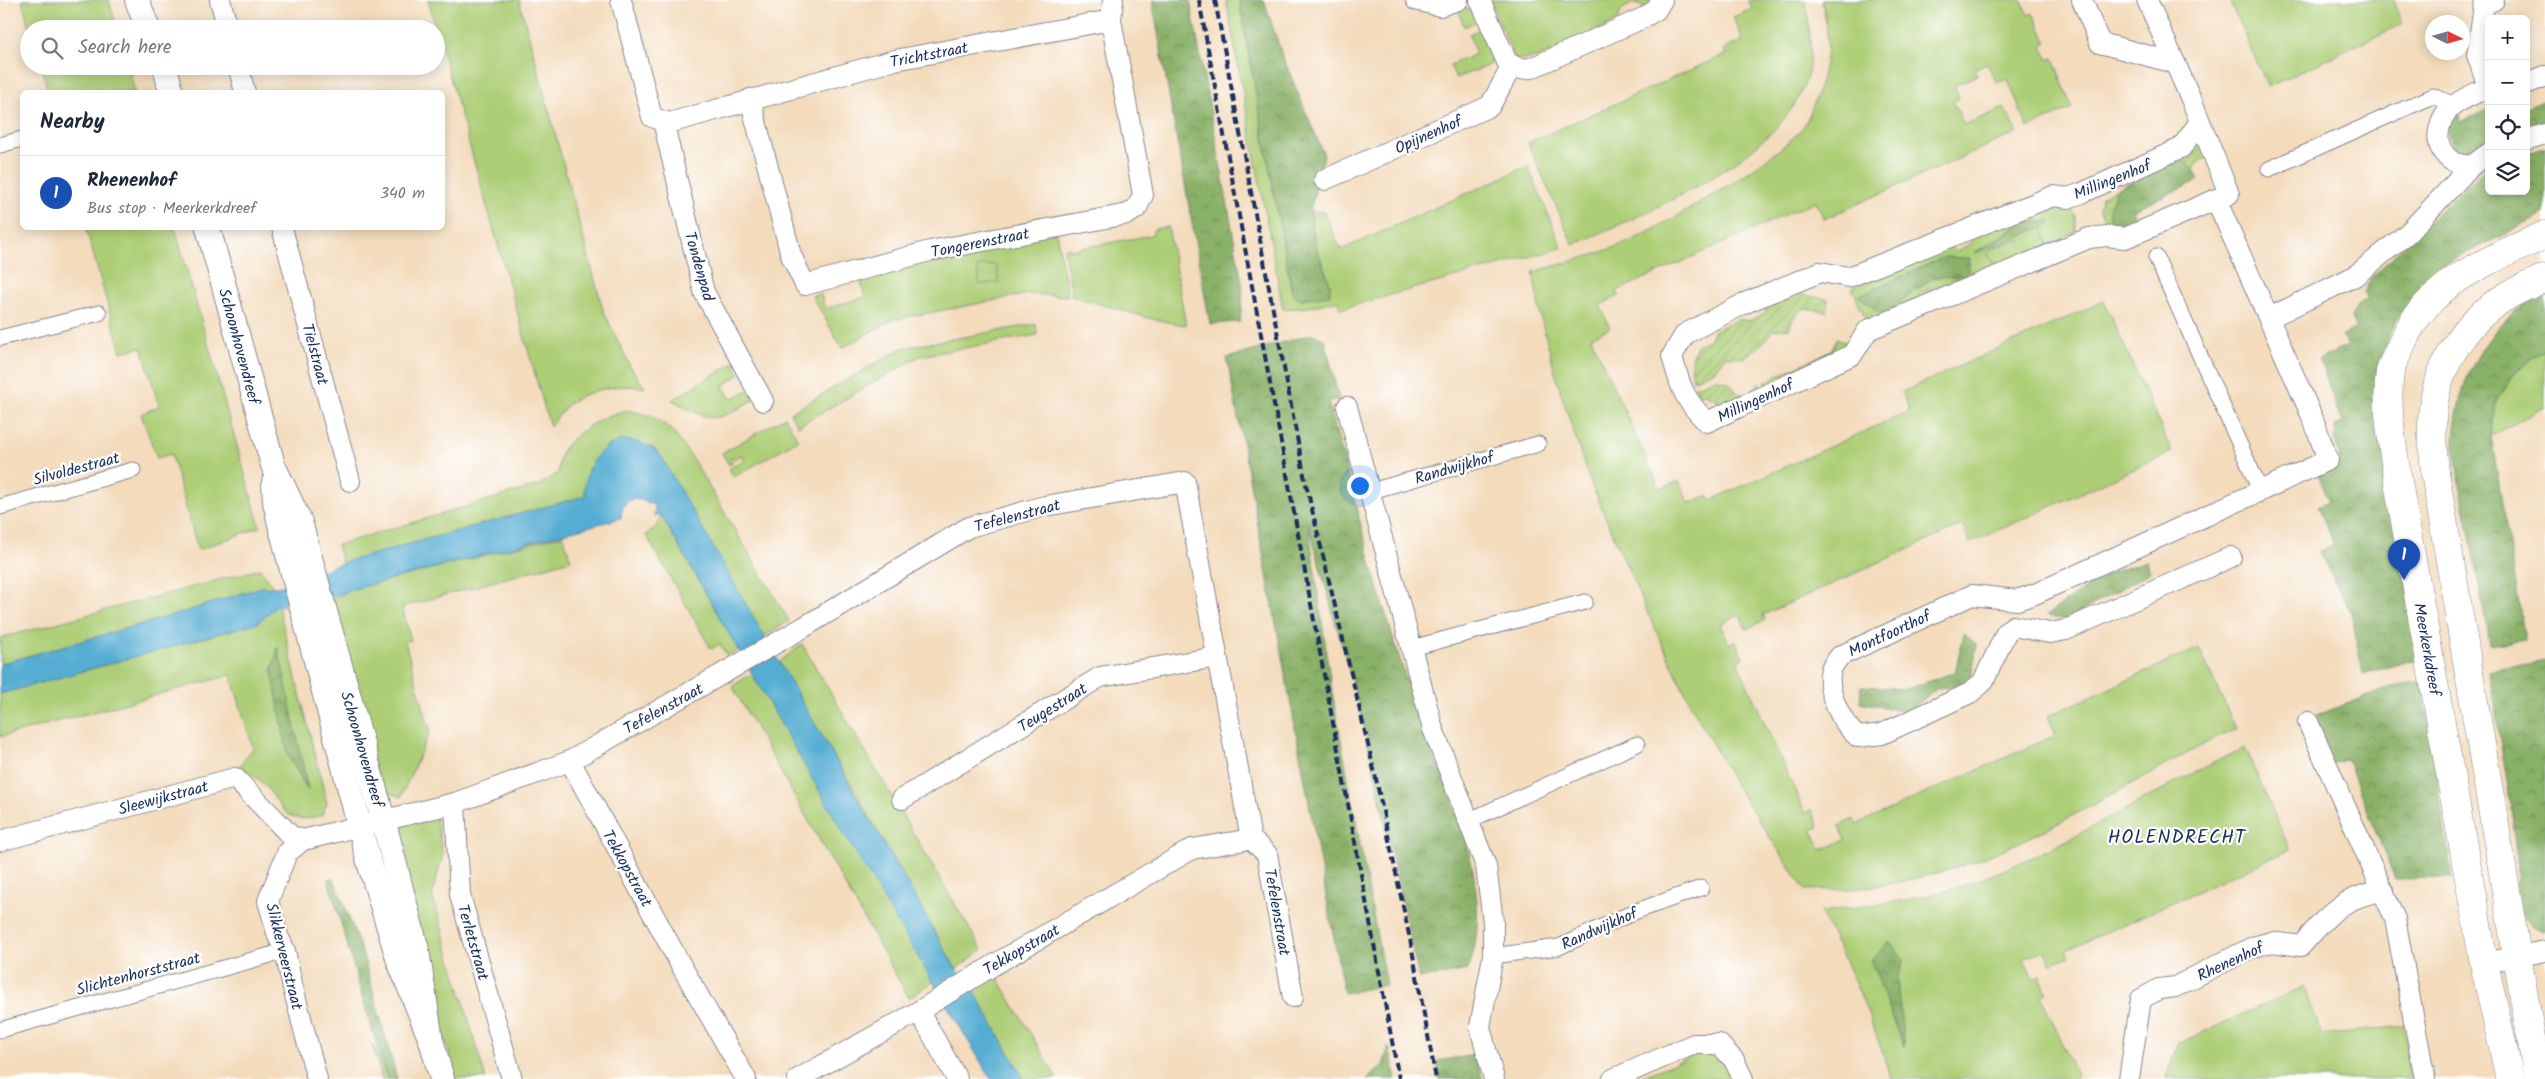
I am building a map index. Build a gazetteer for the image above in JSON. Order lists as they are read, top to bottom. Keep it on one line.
{"streets":{"main road":["Meerkerkdreef"],"street":["Trichtstraat","Opijnenhof","Millingenhof","Tongerenstraat","Tondenpad","Schoonhovendreef","Tielstraat","Randwijkhof","Silvoldestraat","Tefelenstraat","Montfoorthof","Teugestraat","Sleewijkstraat","Tekkopstraat","Terletstraat","Slikkerveerstraat","Rhenenhof","Slichtenhorststraat"]},"crossings":[["Trichtstraat","Tongerenstraat"],["Schoonhovendreef","Tefelenstraat"],["Schoonhovendreef","Slikkerveerstraat"],["Tefelenstraat","Teugestraat"],["Tefelenstraat","Tekkopstraat"],["Tefelenstraat","Terletstraat"],["Tefelenstraat","Slikkerveerstraat"],["Sleewijkstraat","Slikkerveerstraat"],["Slikkerveerstraat","Slichtenhorststraat"]],"districts":["HOLENDRECHT"],"north":"right","page":{"map_buttons":["+","−"],"search":"Search here","heading":"Nearby","list":[{"mark":"1","name":"Rhenenhof","note":"Bus stop · Meerkerkdreef","value":"340 m"}],"pins":"1"}}
